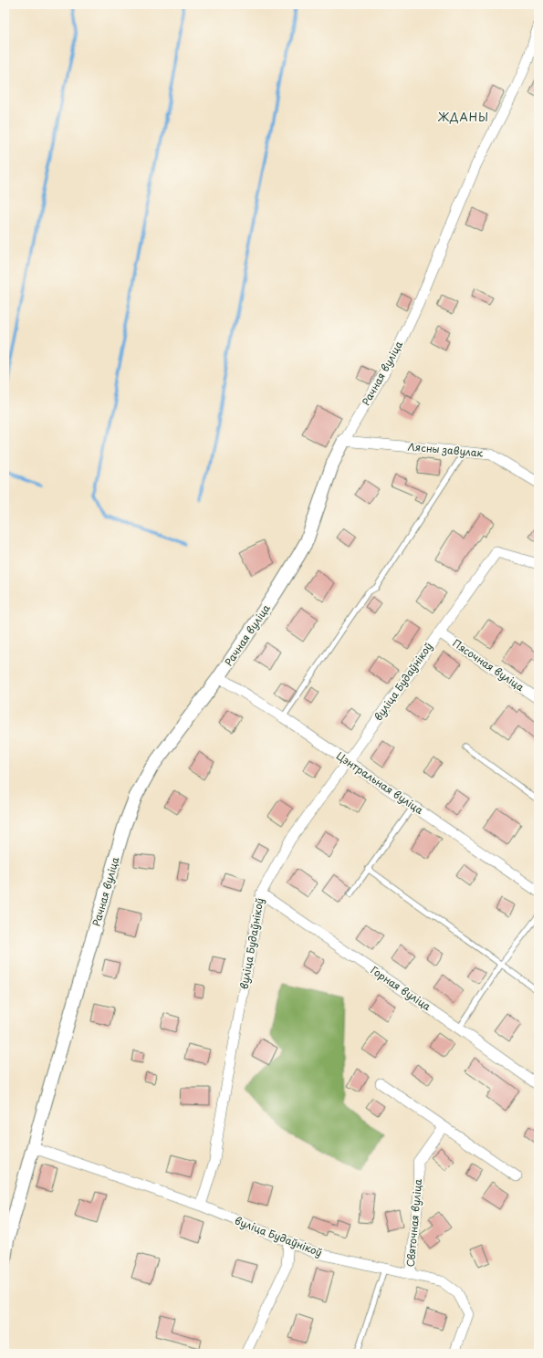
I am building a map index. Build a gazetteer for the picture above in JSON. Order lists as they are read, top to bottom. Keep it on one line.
{"streets":{"street":["Рачная вуліца","Лясны завулак","Пясочная вуліца","вуліца Будаўнікоў","Цэнтральная вуліца","Горная вуліца","Святочная вуліца"]},"crossings":[["Рачная вуліца","Лясны завулак"],["Рачная вуліца","Цэнтральная вуліца"],["Пясочная вуліца","вуліца Будаўнікоў"],["вуліца Будаўнікоў","Цэнтральная вуліца"],["вуліца Будаўнікоў","Горная вуліца"],["вуліца Будаўнікоў","Святочная вуліца"]],"districts":["ЖДАНЫ"]}
